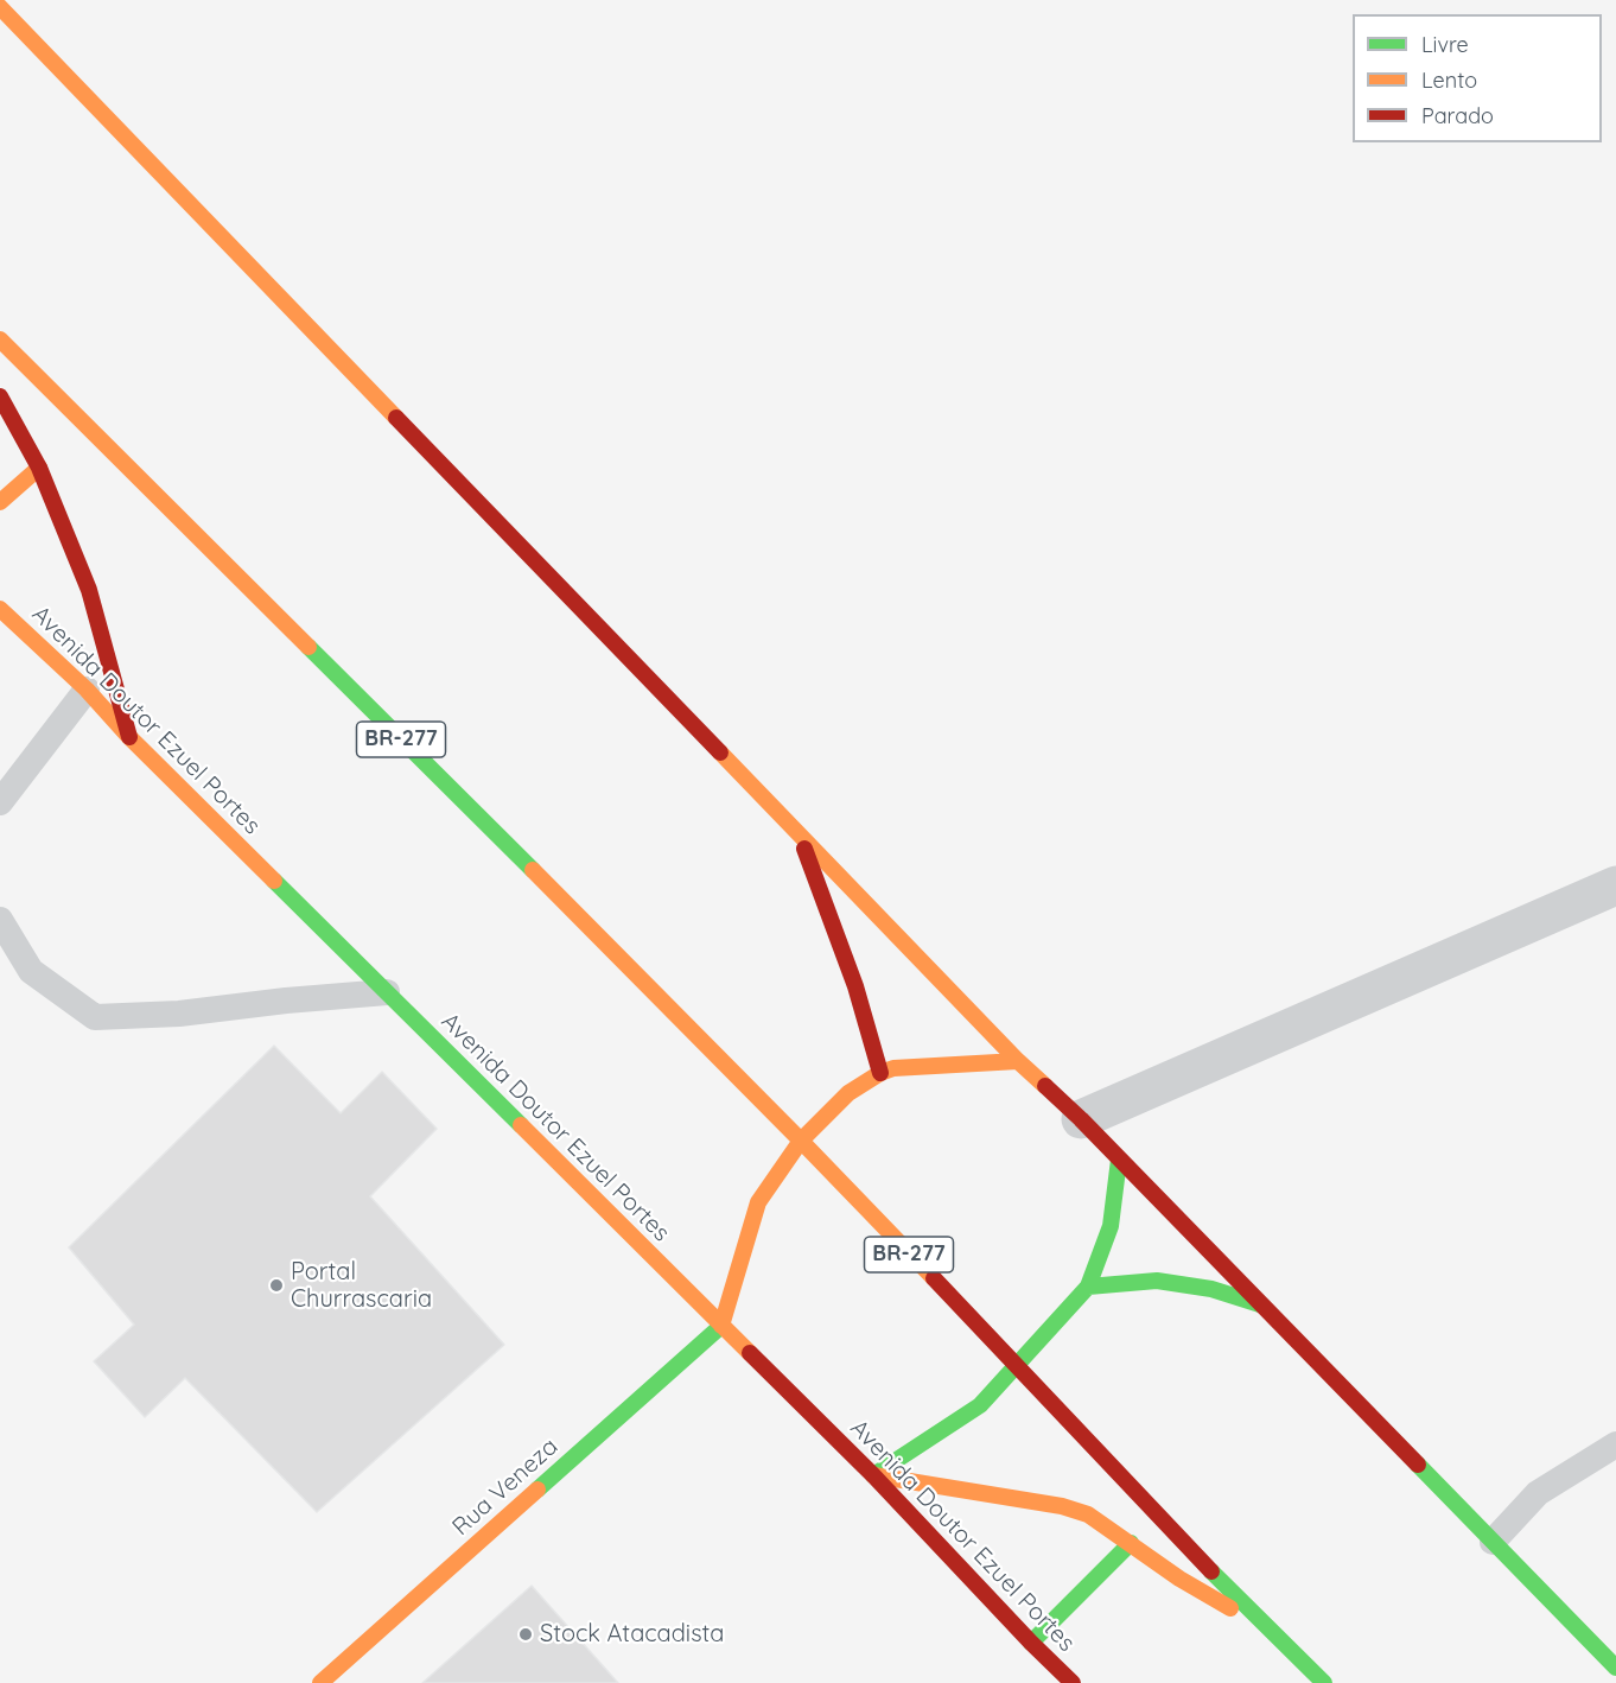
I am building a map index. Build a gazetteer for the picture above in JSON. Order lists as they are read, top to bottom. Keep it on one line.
{"streets":{"main road":["Avenida Doutor Ezuel Portes","BR-277","Rua Veneza"]},"crossings":[["Avenida Doutor Ezuel Portes","Rua Veneza"]],"places":["Portal Churrascaria","Stock Atacadista"],"legend":["Livre","Lento","Parado"]}
